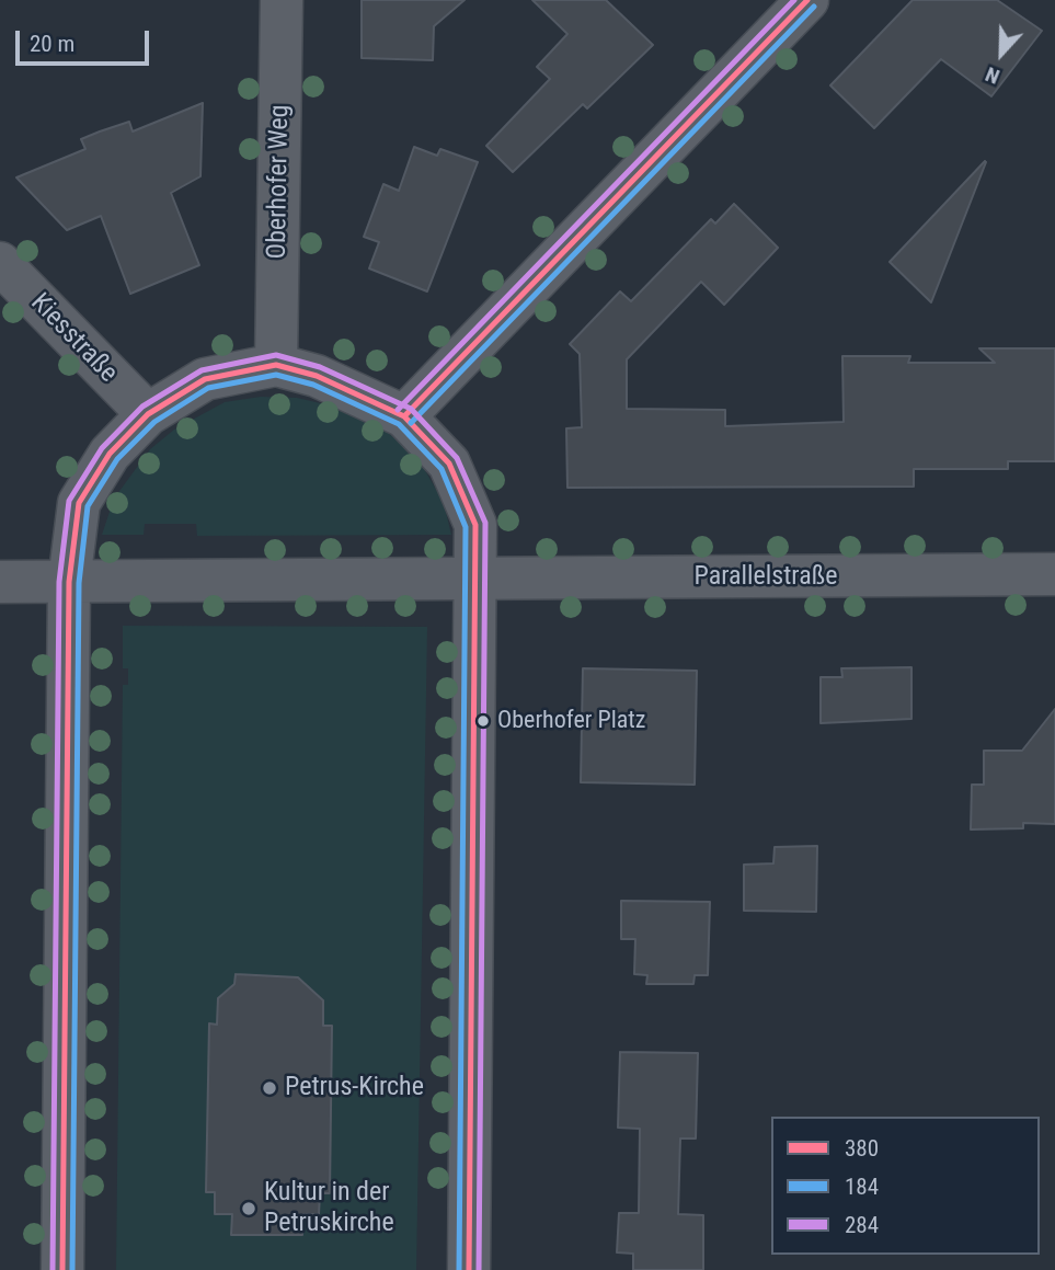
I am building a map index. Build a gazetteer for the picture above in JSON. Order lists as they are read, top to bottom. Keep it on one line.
{"streets":{"street":["Oberhofer Weg","Kiesstraße","Parallelstraße"]},"places":["Oberhofer Platz","Petrus-Kirche","Kultur in der Petruskirche"],"lines":["transit line 380","transit line 284","transit line 184"],"legend":["380","184","284"],"scale_bar":"20 m","north":"bottom"}
